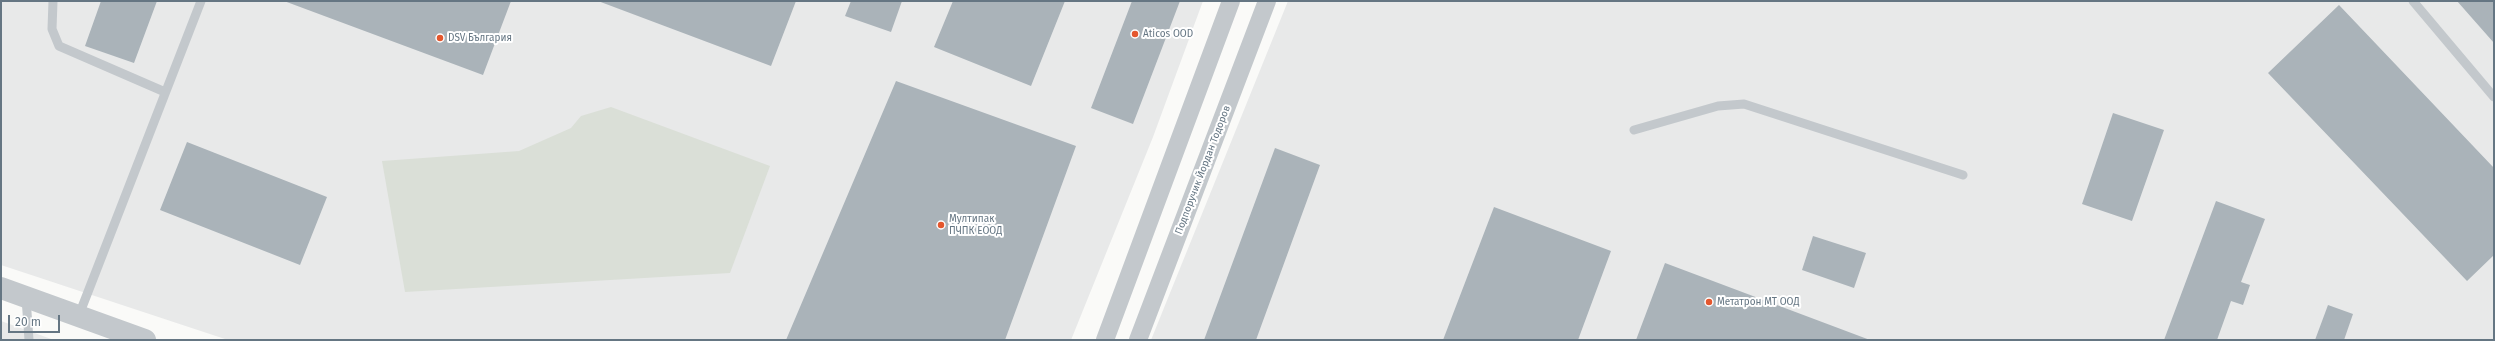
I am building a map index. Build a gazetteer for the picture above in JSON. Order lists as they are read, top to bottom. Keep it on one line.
{"streets":{"street":["Подпоручик Йордан Тодоров"]},"places":["Aticos OOD","DSV България","Мултипак ПЧПК ЕООД","Метатрон МТ ООД"],"scale_bar":"20 m"}
